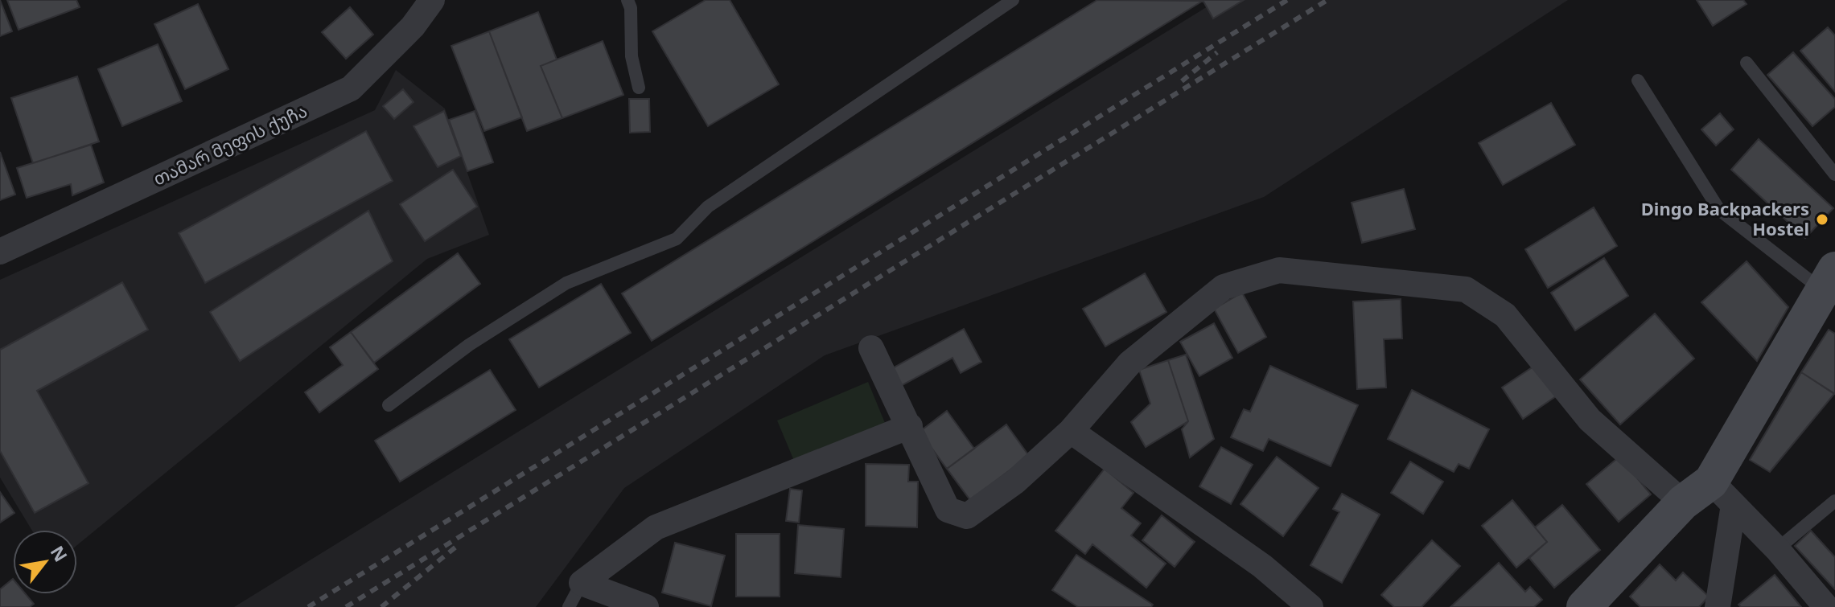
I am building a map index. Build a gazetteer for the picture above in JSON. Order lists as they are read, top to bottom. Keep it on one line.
{"streets":{"street":["თამარ მეფის ქუჩა"]},"places":["Dingo Backpackers Hostel"],"north":"top right"}
